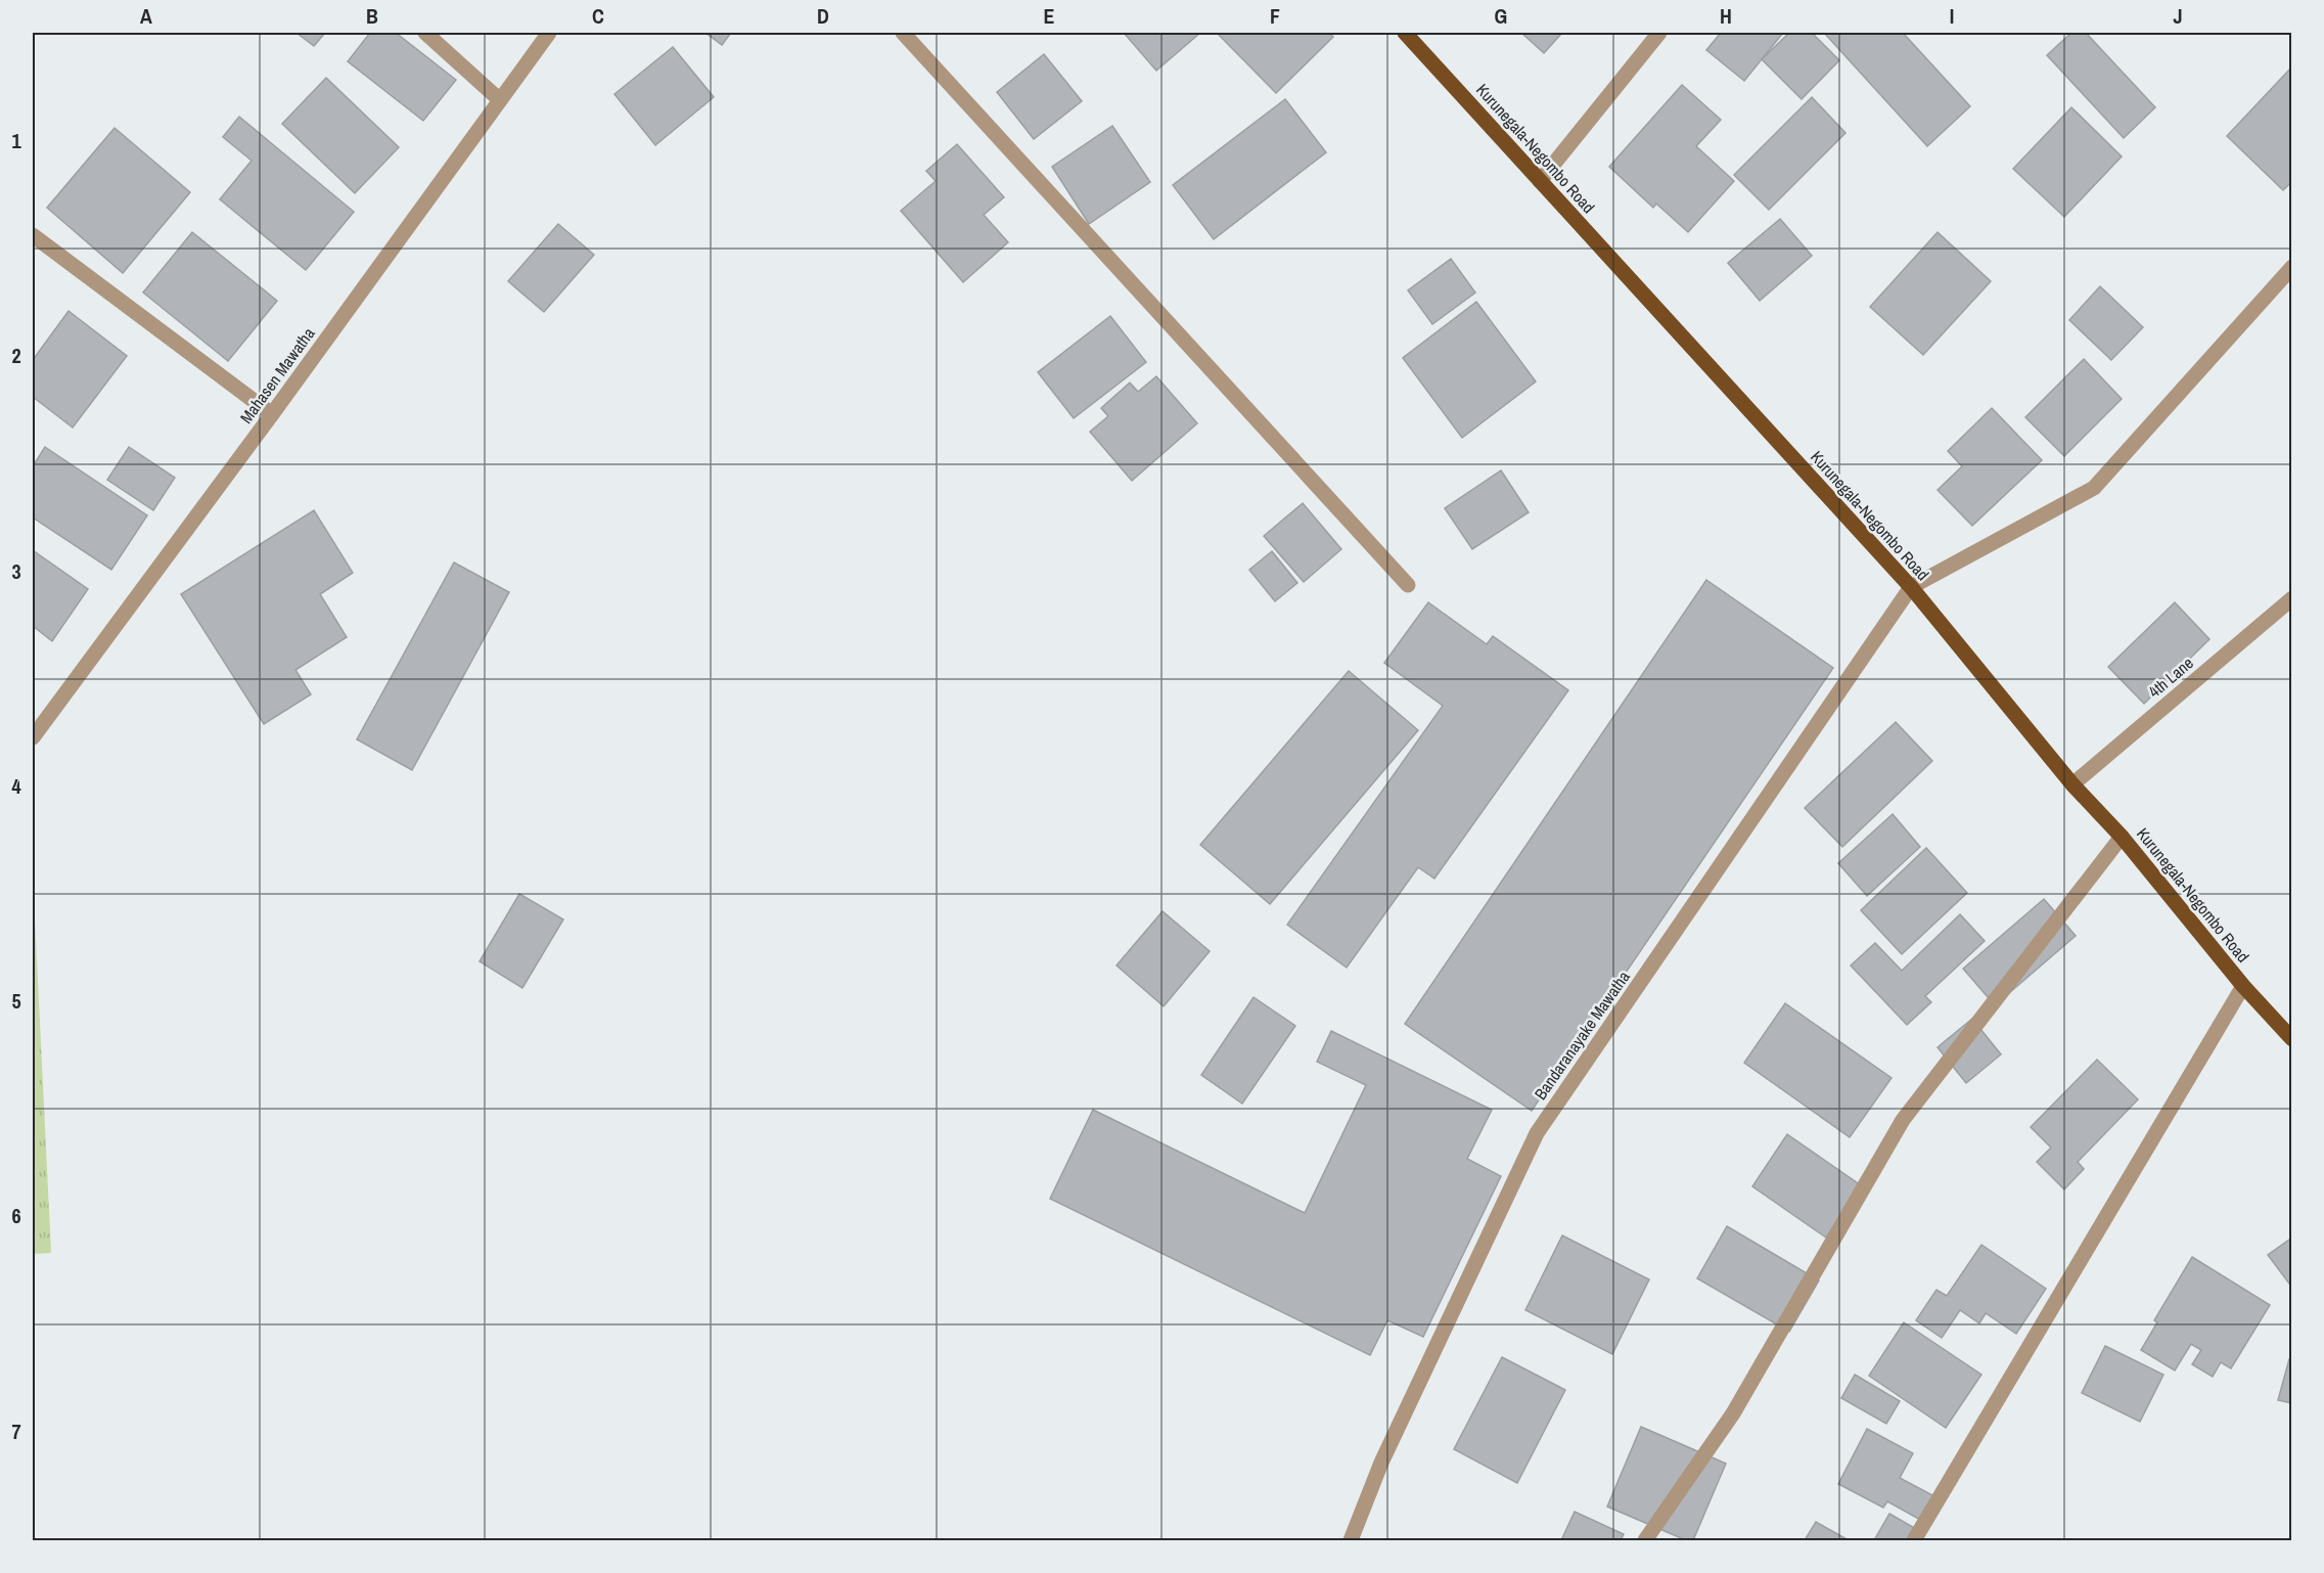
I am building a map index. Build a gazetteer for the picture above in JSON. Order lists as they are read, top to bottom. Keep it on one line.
{"streets":{"main road":["Kurunegala-Negombo Road"],"street":["Mahasen Mawatha","4th Lane","Bandaranayake Mawatha"]},"crossings":[["Kurunegala-Negombo Road","4th Lane"],["Kurunegala-Negombo Road","Bandaranayake Mawatha"]],"grid":{"columns":["A","B","C","D","E","F","G","H","I","J"],"rows":["1","2","3","4","5","6","7"]}}
